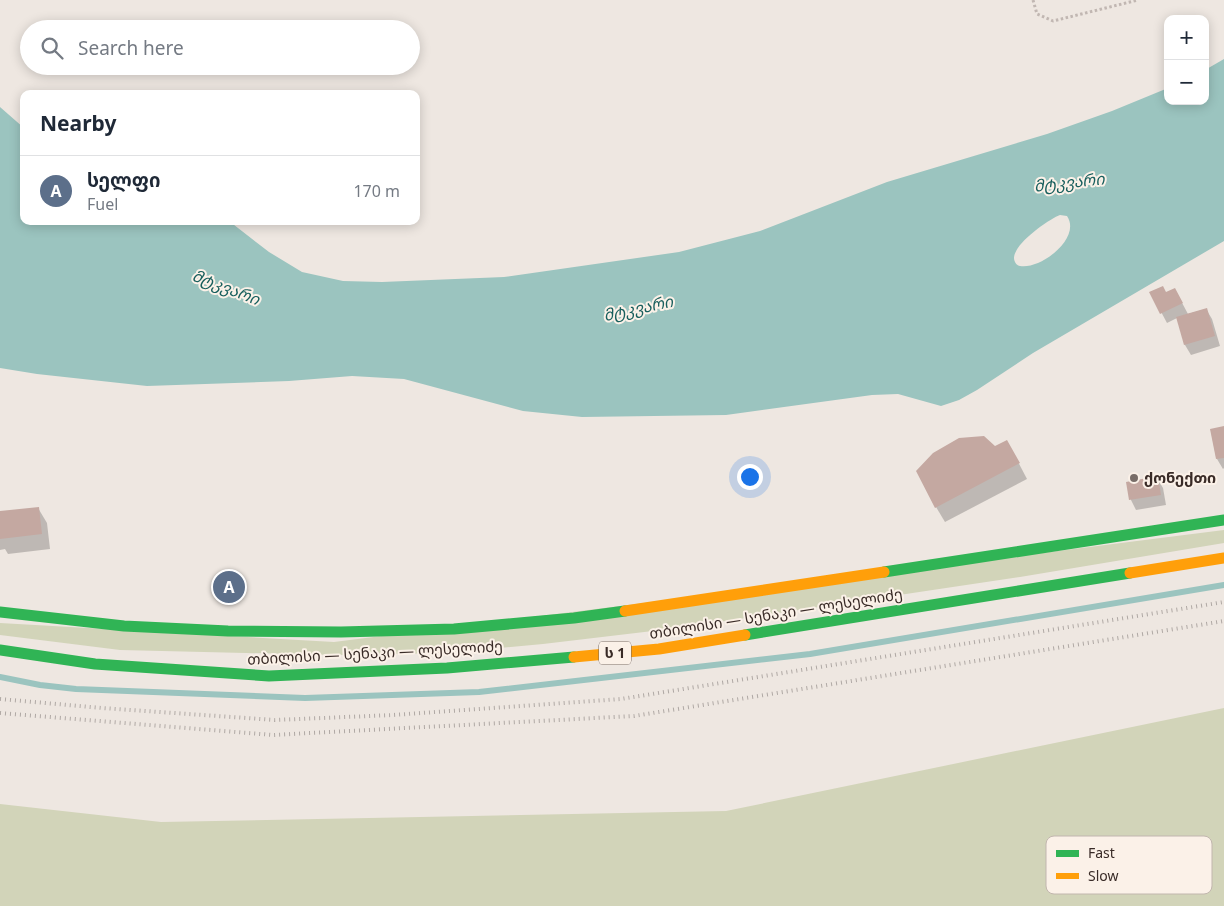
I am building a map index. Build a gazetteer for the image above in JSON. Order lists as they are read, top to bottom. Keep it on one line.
{"streets":{"highway":["თბილისი — სენაკი — ლესელიძე","ს 1"]},"water":["მტკვარი"],"places":["ქონექთი"],"legend":["Fast","Slow"],"page":{"map_buttons":["+","−"],"search":"Search here","heading":"Nearby","list":[{"mark":"A","name":"სელფი","note":"Fuel","value":"170 m"}],"pins":"A"}}
